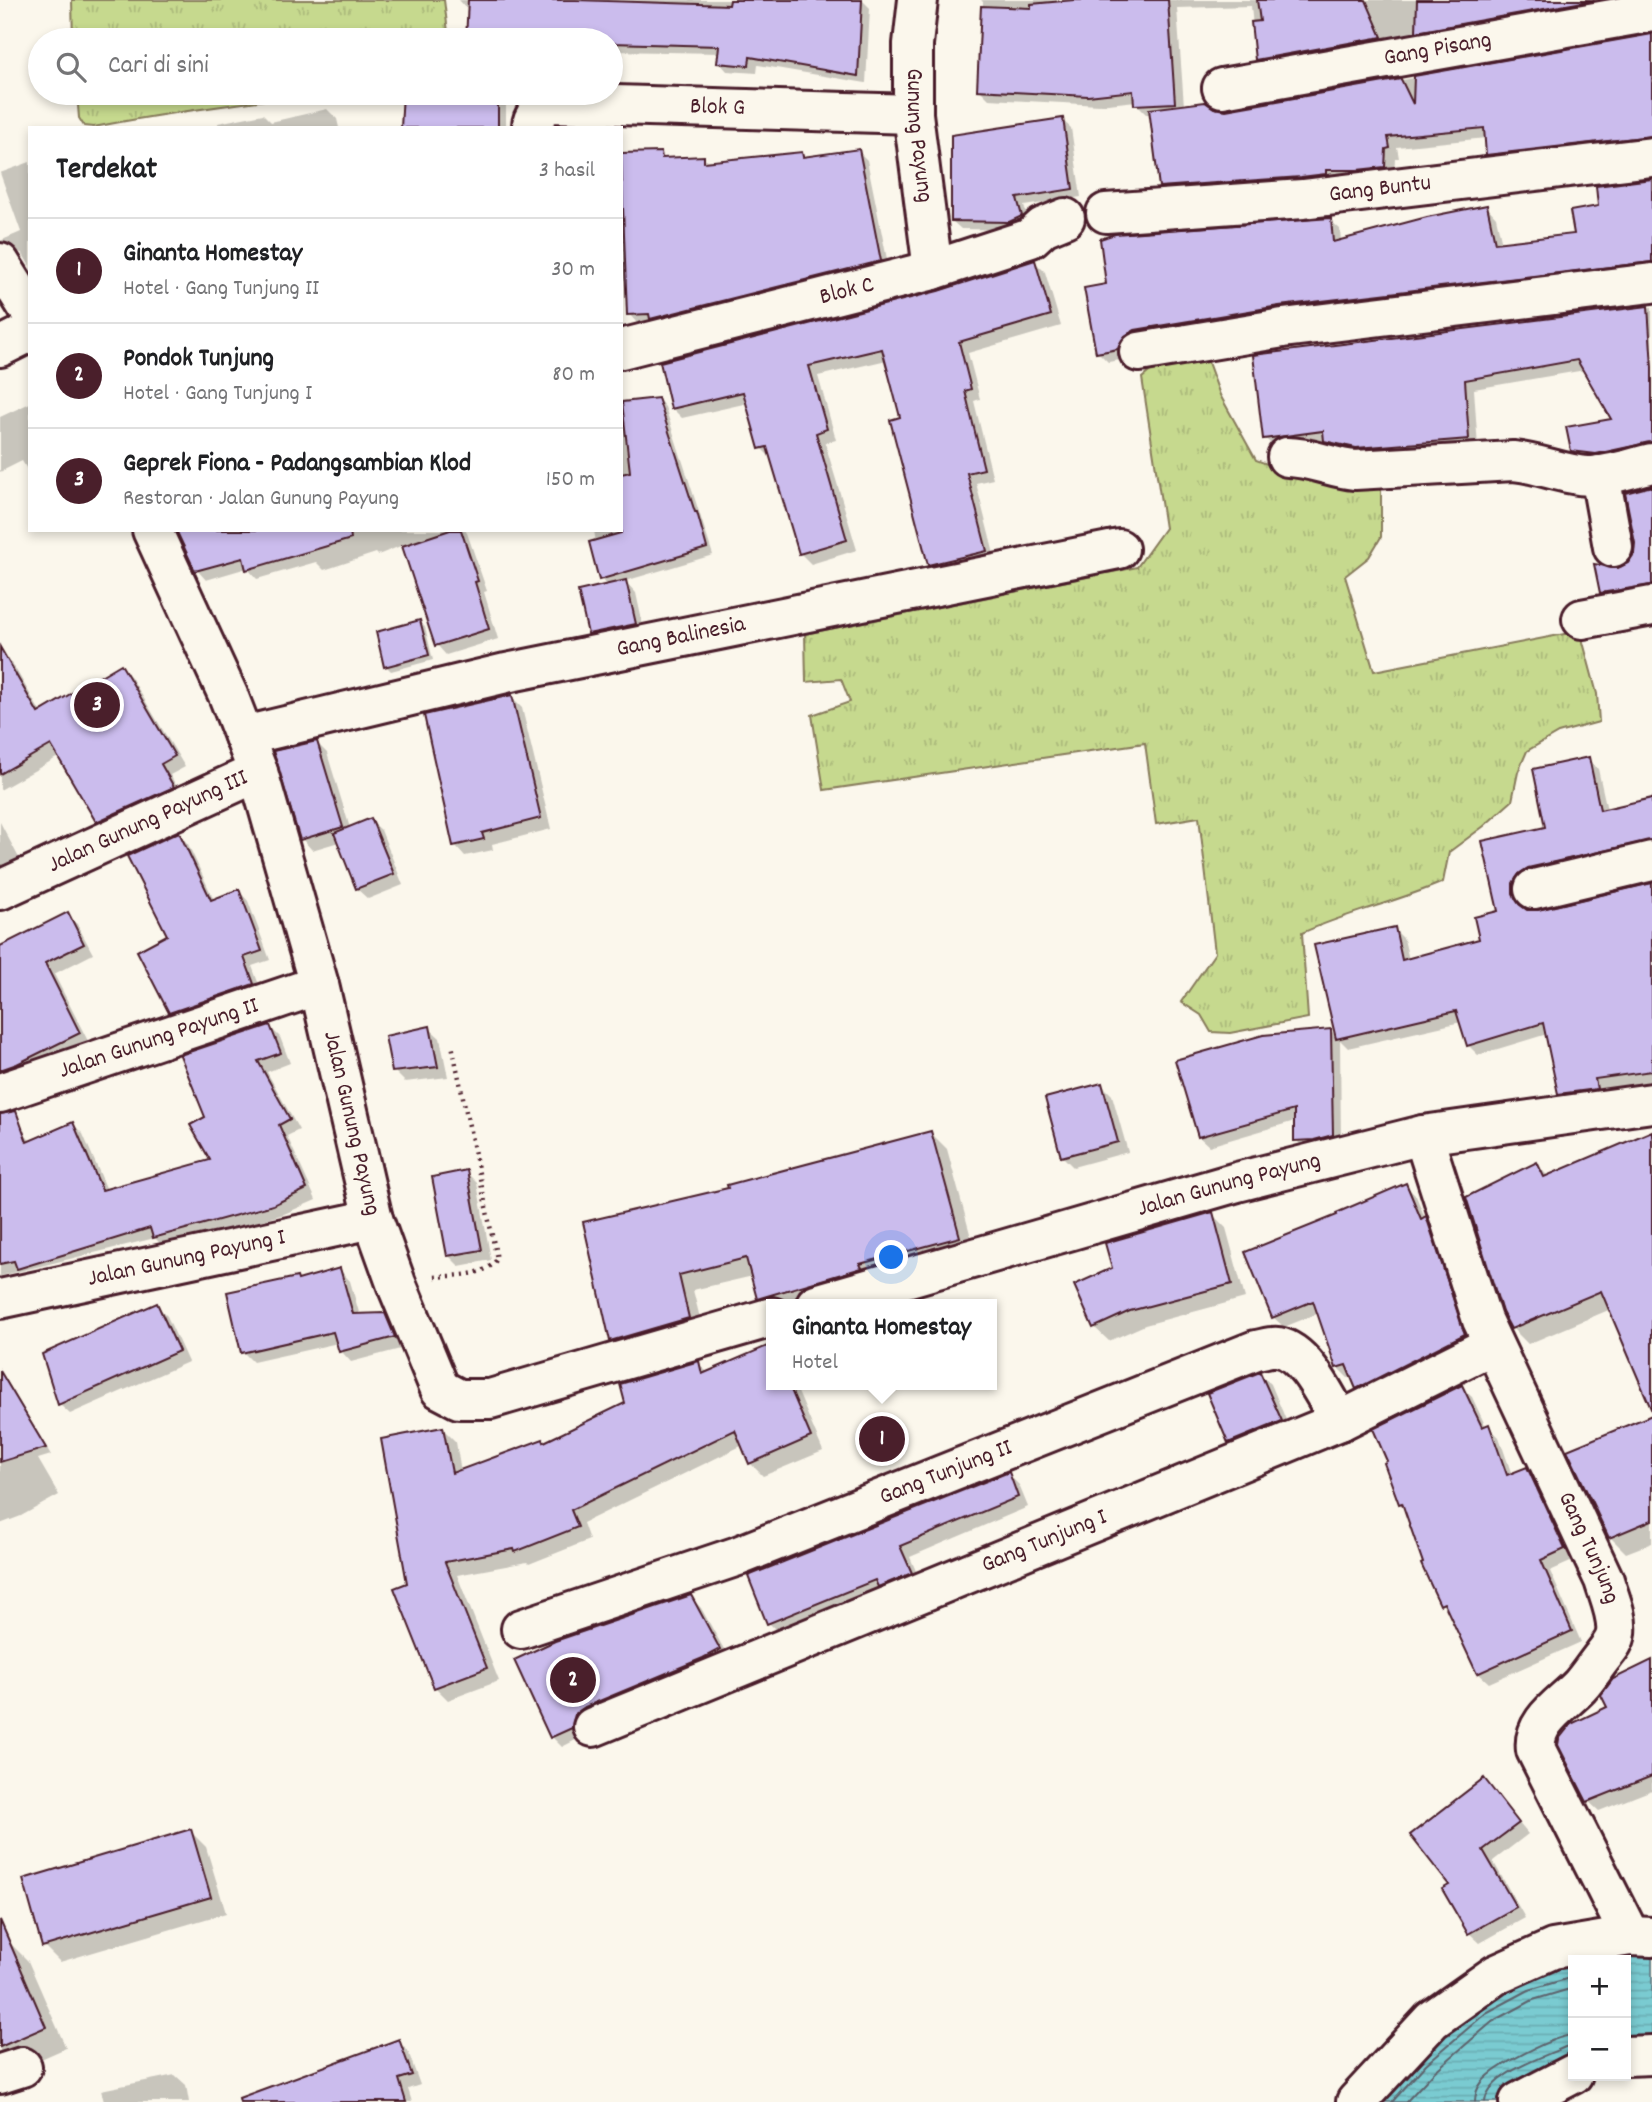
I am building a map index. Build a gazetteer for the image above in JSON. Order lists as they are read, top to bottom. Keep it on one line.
{"streets":{"street":["Gang Pisang","Blok G","Gunung Payung","Gang Buntu","Blok C","Gang Balinesia","Jalan Gunung Payung III","Jalan Gunung Payung II","Jalan Gunung Payung","Jalan Gunung Payung I","Gang Tunjung II","Gang Tunjung I","Gang Tunjung"]},"crossings":[["Blok G","Gunung Payung"],["Gunung Payung","Blok C"],["Gang Balinesia","Jalan Gunung Payung"],["Jalan Gunung Payung III","Jalan Gunung Payung"],["Jalan Gunung Payung II","Jalan Gunung Payung"],["Jalan Gunung Payung","Jalan Gunung Payung I"],["Jalan Gunung Payung","Gang Tunjung"],["Gang Tunjung II","Gang Tunjung I"],["Gang Tunjung I","Gang Tunjung"]],"page":{"search":"Cari di sini","heading":["Terdekat","3 hasil"],"list":[{"mark":"1","name":"Ginanta Homestay","note":"Hotel · Gang Tunjung II","value":"30 m"},{"mark":"2","name":"Pondok Tunjung","note":"Hotel · Gang Tunjung I","value":"80 m"},{"mark":"3","name":"Geprek Fiona - Padangsambian Klod","note":"Restoran · Jalan Gunung Payung","value":"150 m"}],"pins":["3","1","2"],"popup":["Ginanta Homestay","Hotel"],"map_buttons":["+","−"]}}
